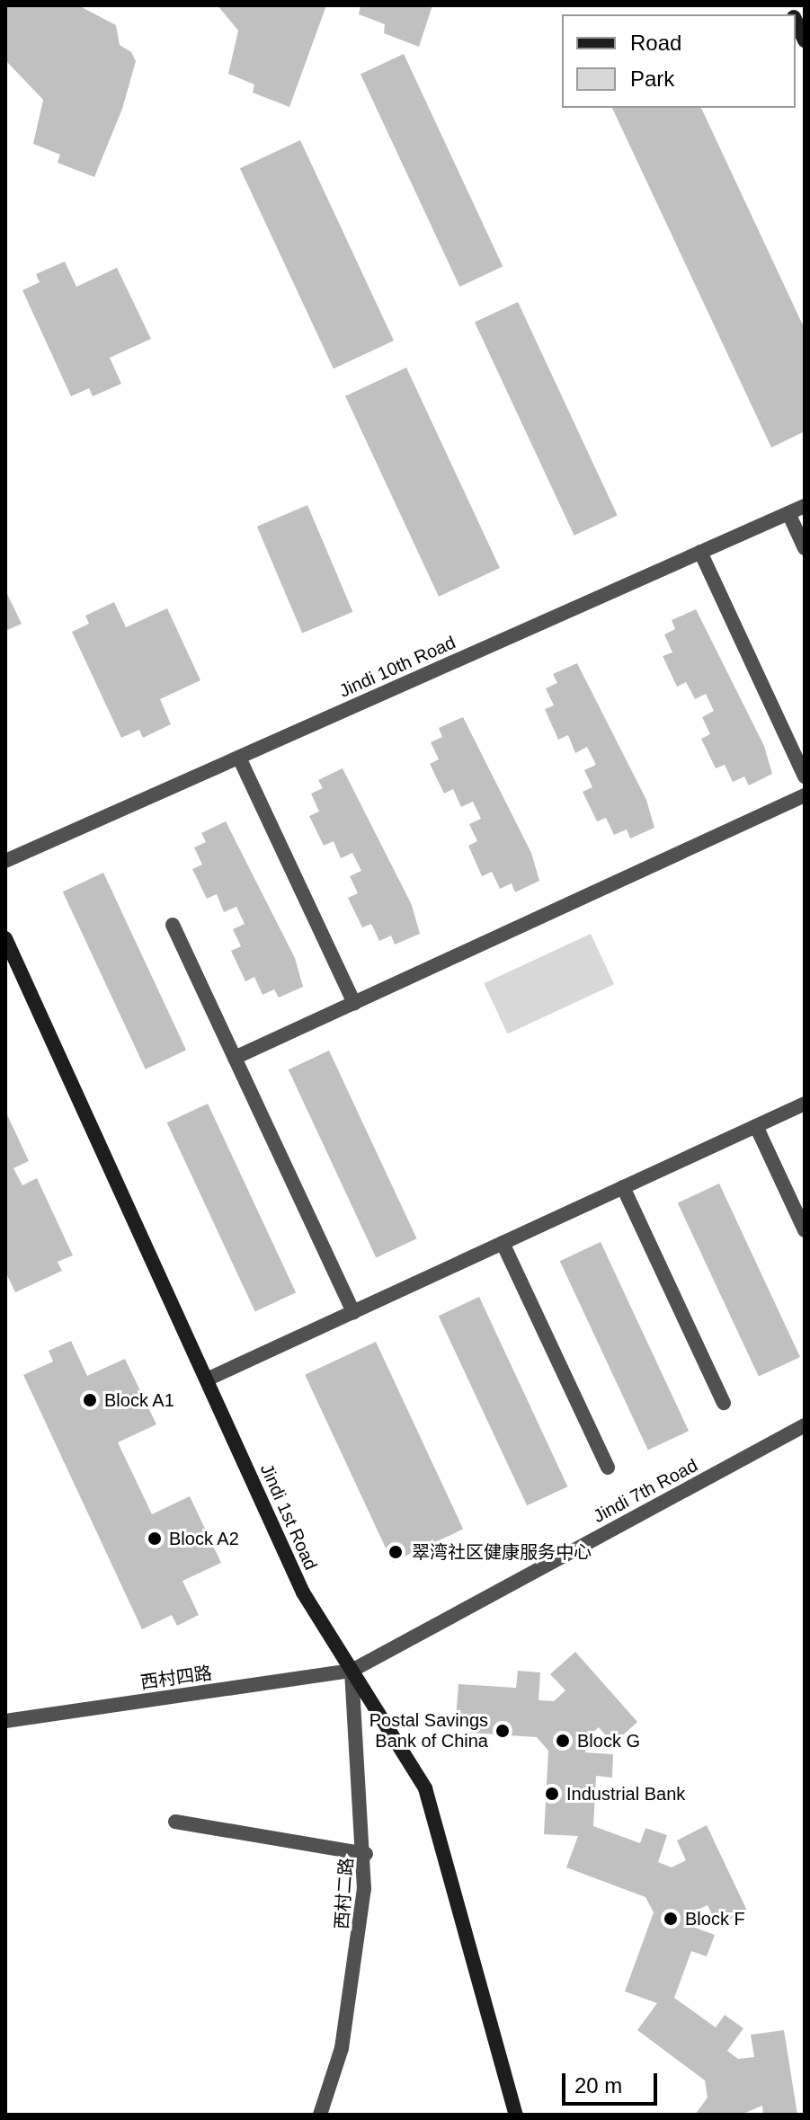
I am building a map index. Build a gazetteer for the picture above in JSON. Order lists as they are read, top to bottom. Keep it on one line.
{"streets":{"street":["Jindi 10th Road","Jindi 7th Road","Jindi 1st Road","西村四路","西村二路"]},"crossings":[["Jindi 7th Road","Jindi 1st Road"],["Jindi 7th Road","西村四路"],["Jindi 7th Road","西村二路"],["Jindi 1st Road","西村四路"],["Jindi 1st Road","西村二路"],["西村四路","西村二路"]],"places":["Block A1","Block A2","翠湾社区健康服务中心","Postal Savings Bank of China","Block G","Industrial Bank","Block F"],"legend":["Road","Park"],"scale_bar":"20 m"}
